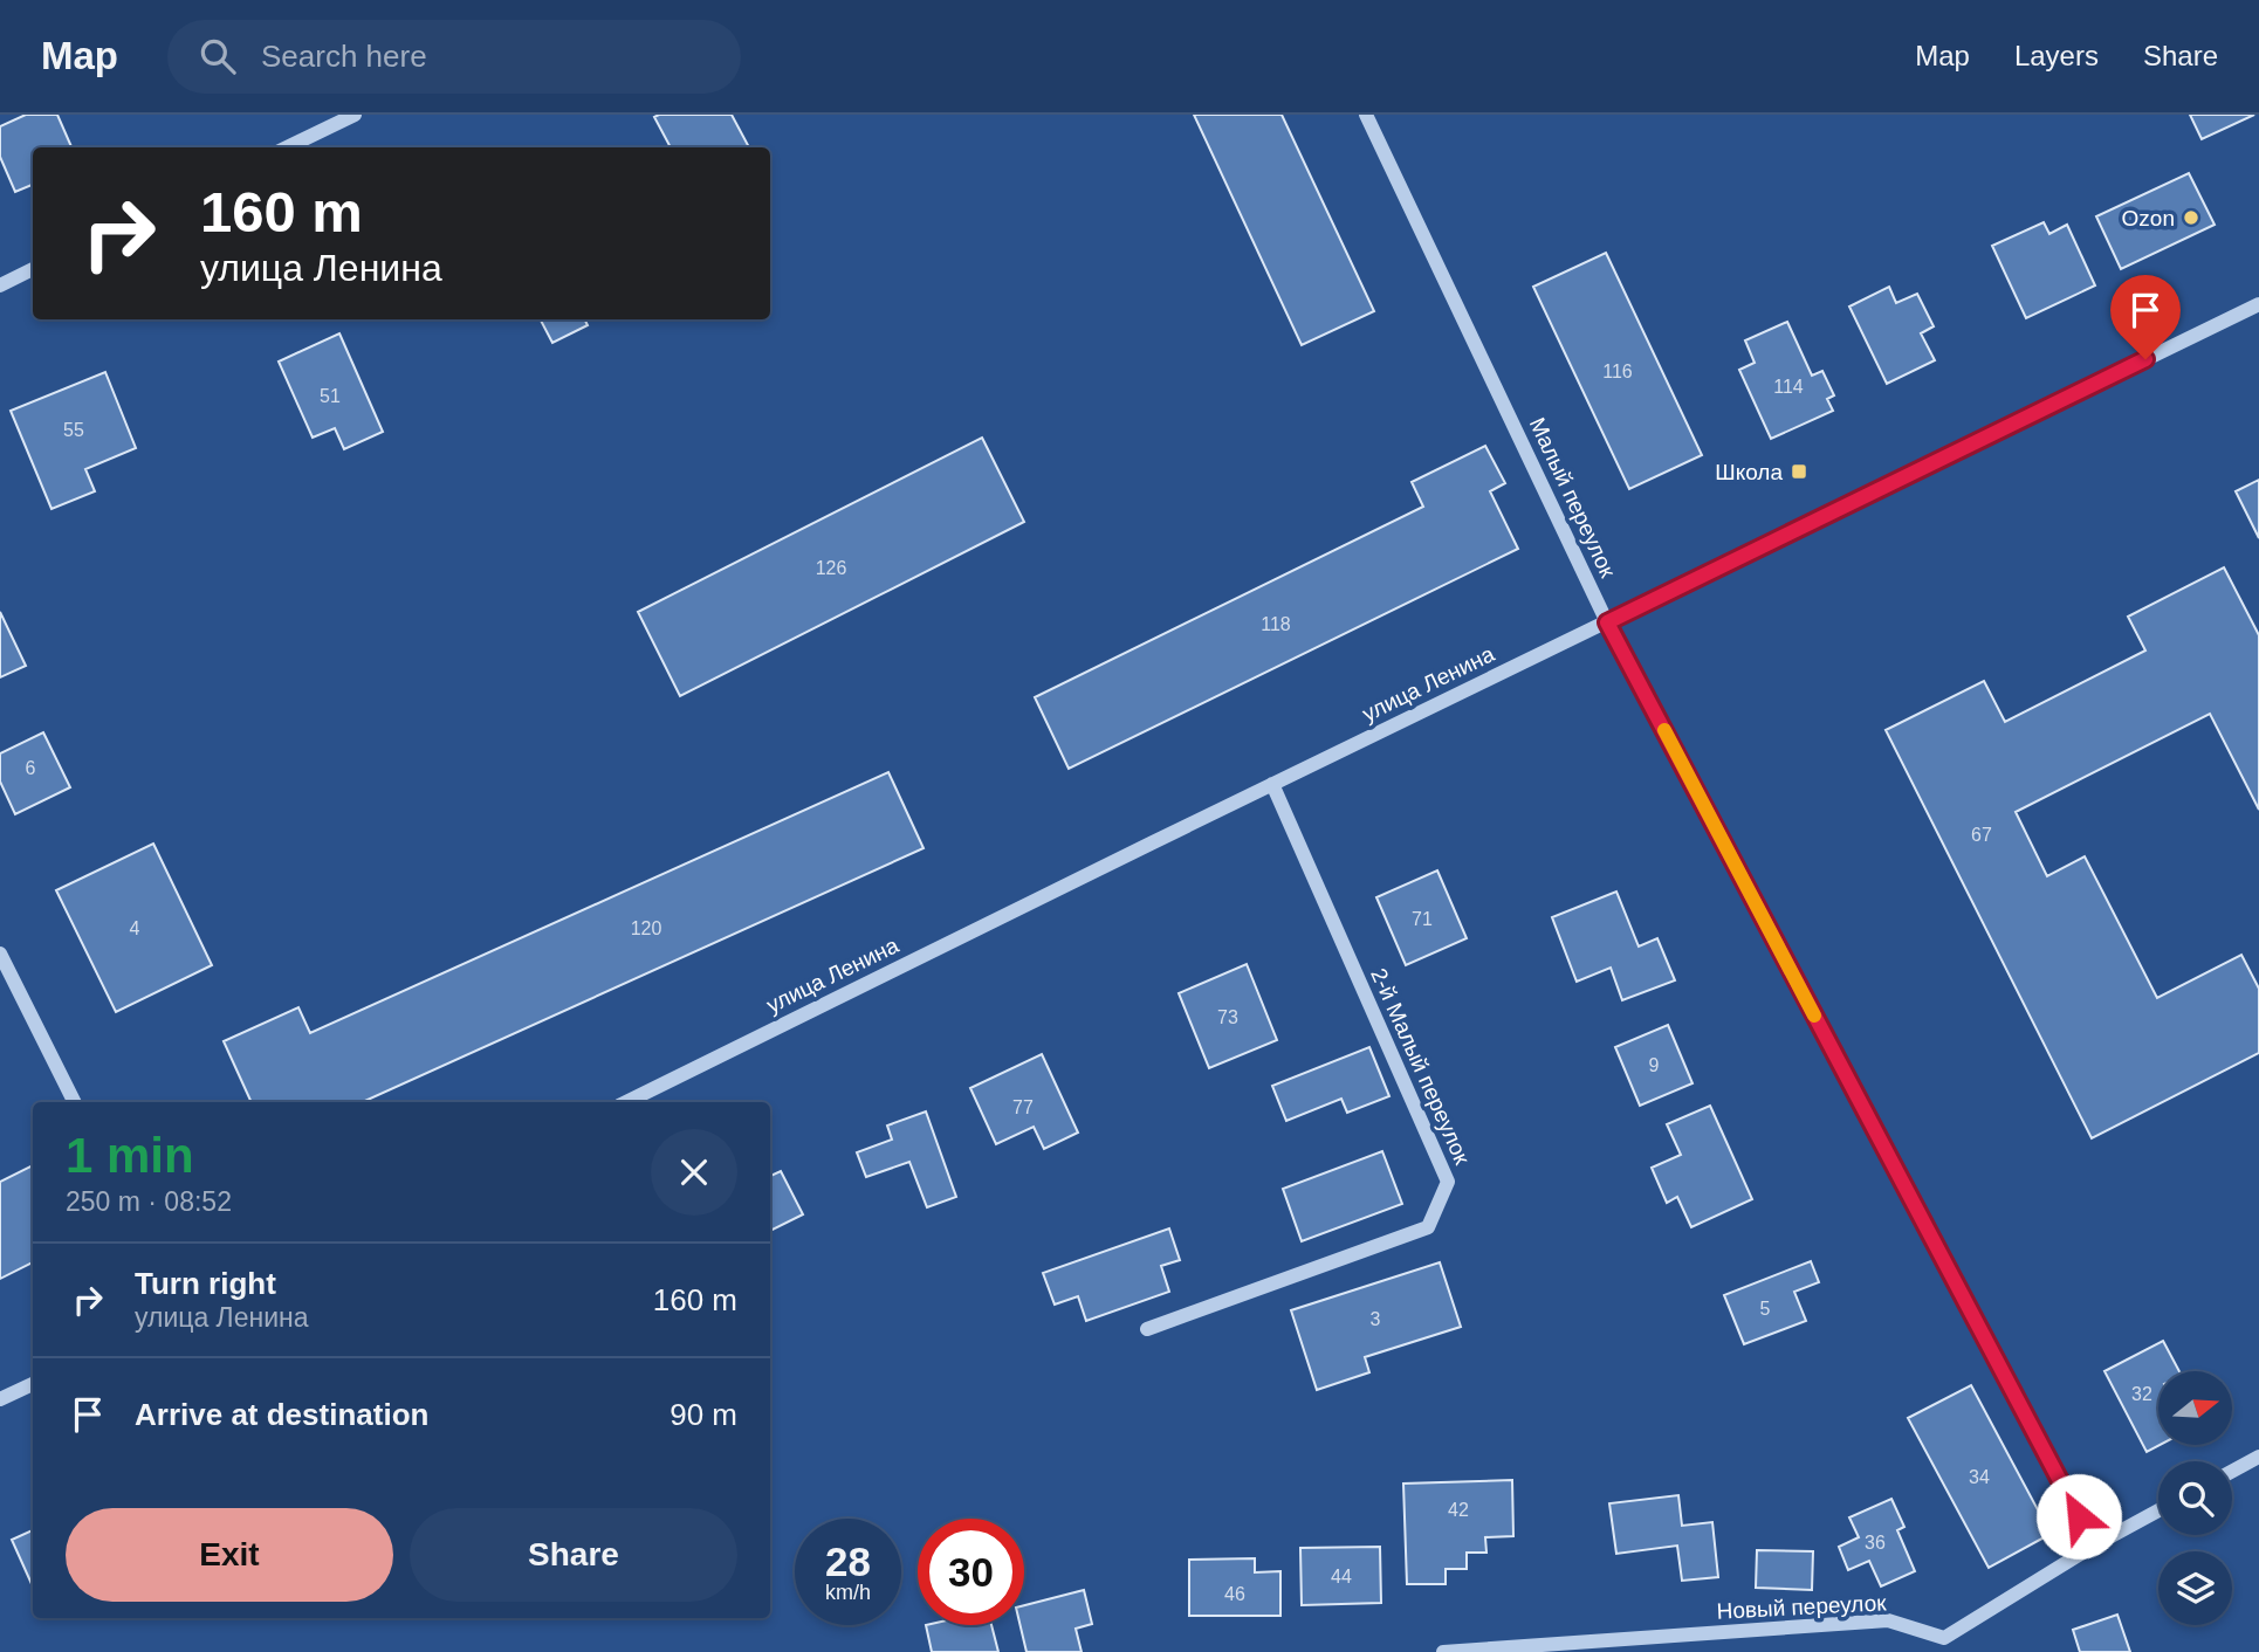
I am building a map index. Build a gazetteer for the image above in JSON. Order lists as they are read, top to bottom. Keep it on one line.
{"streets":{"street":["Малый переулок","улица Ленина","2-й Малый переулок","Новый переулок"]},"crossings":[["Малый переулок","улица Ленина"],["Малый переулок","Новый переулок"],["улица Ленина","2-й Малый переулок"]],"places":{"other":["Ozon"],"transit":["Школа"]},"house_numbers":["116","114","51","55","126","118","6","67","71","4","120","73","9","77","5","3","32","34","42","36","44","46"],"north":"right","page":{"header":"Map","search":"Search here","nav":["Map","Layers","Share"],"turn":["160 m","улица Ленина"],"heading":["1 min","250 m · 08:52"],"list":[{"name":"Turn right","note":"улица Ленина","value":"160 m"},{"name":"Arrive at destination","value":"90 m"}],"buttons":["Exit","Share"],"speed":"28 km/h","limit":"30"}}
